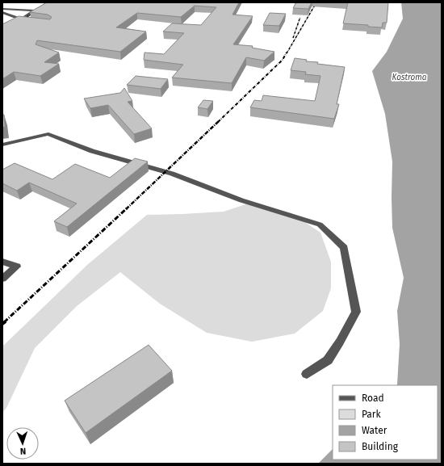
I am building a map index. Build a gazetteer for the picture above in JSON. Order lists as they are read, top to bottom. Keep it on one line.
{"water":["Kostroma"],"legend":["Road","Park","Water","Building"],"north":"bottom"}
